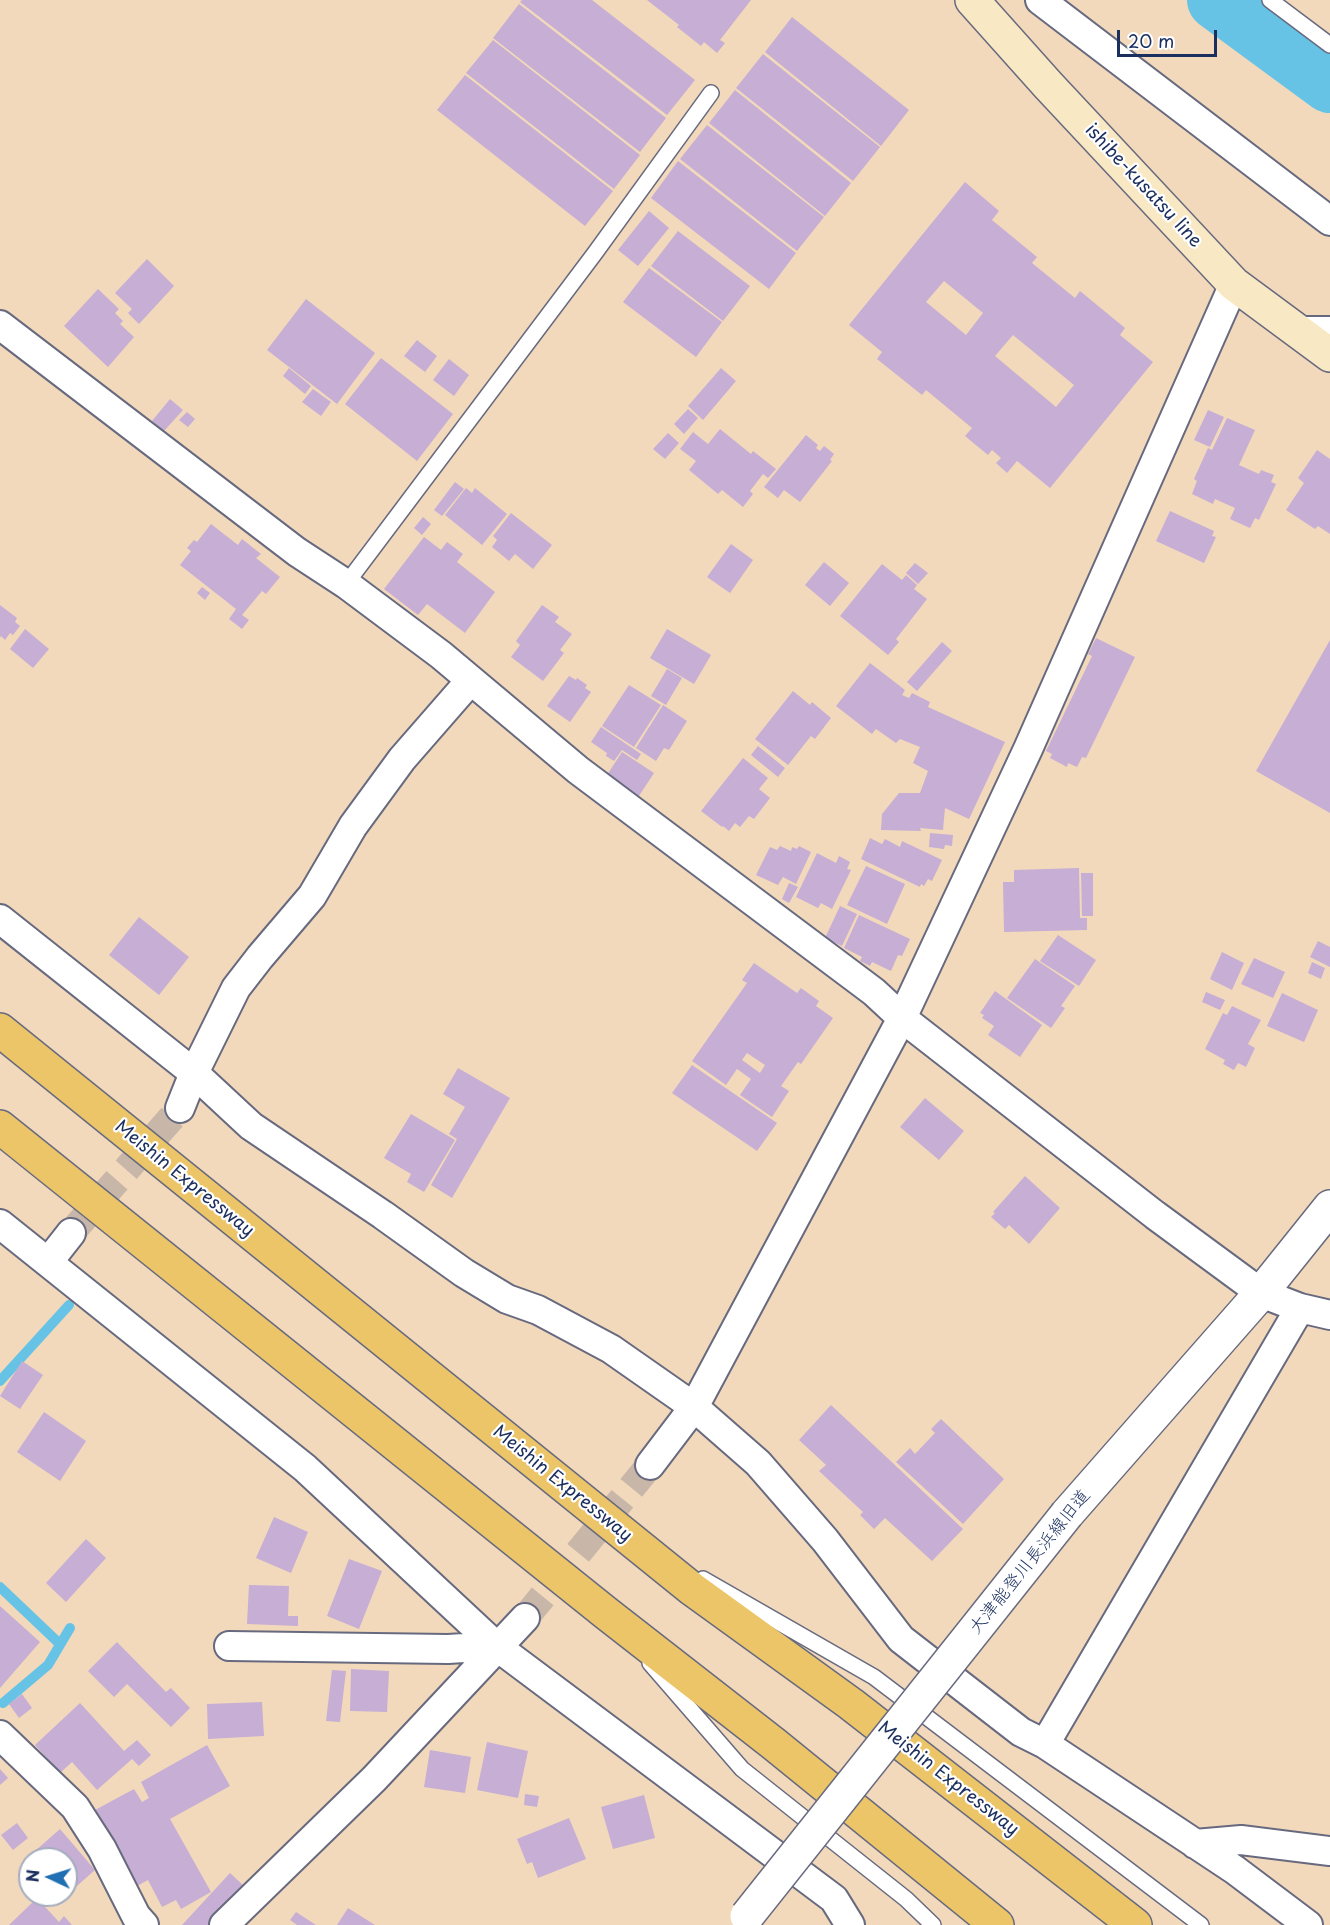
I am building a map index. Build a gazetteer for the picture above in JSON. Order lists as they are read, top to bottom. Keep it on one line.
{"streets":{"highway":["Meishin Expressway"],"main road":["ishibe-kusatsu line"],"street":["大津能登川長浜線旧道"]},"scale_bar":"20 m","north":"left"}
